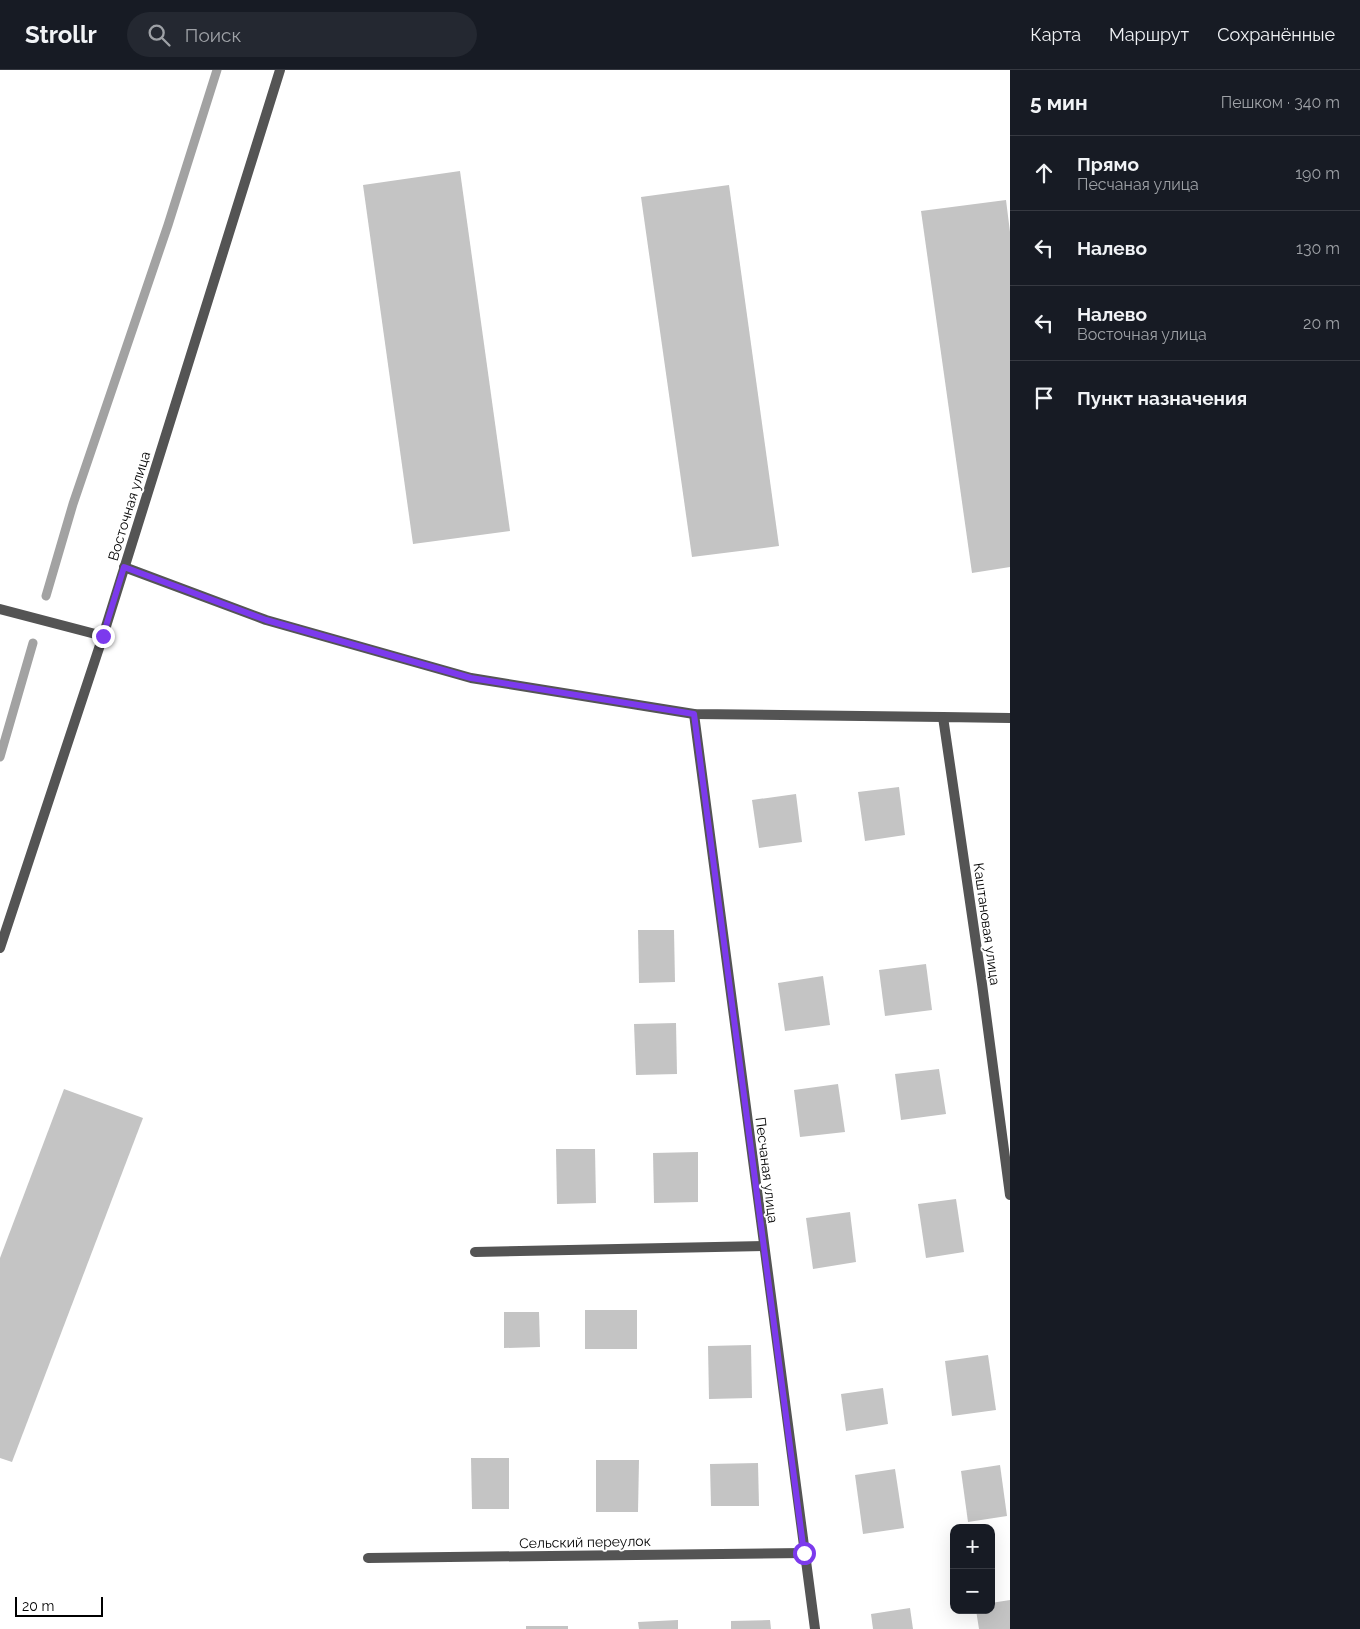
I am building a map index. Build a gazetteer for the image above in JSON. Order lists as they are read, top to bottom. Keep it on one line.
{"streets":{"street":["Восточная улица","Каштановая улица","Песчаная улица","Сельский переулок"]},"crossings":[["Песчаная улица","Сельский переулок"]],"scale_bar":"20 m","page":{"header":"Strollr","search":"Поиск","nav":["Карта","Маршрут","Сохранённые"],"heading":["5 мин","Пешком · 340 m"],"list":[["Прямо","Песчаная улица","190 m"],["Налево","130 m"],["Налево","Восточная улица","20 m"],"Пункт назначения"],"map_buttons":["+","−"],"scale":"20 m"}}
